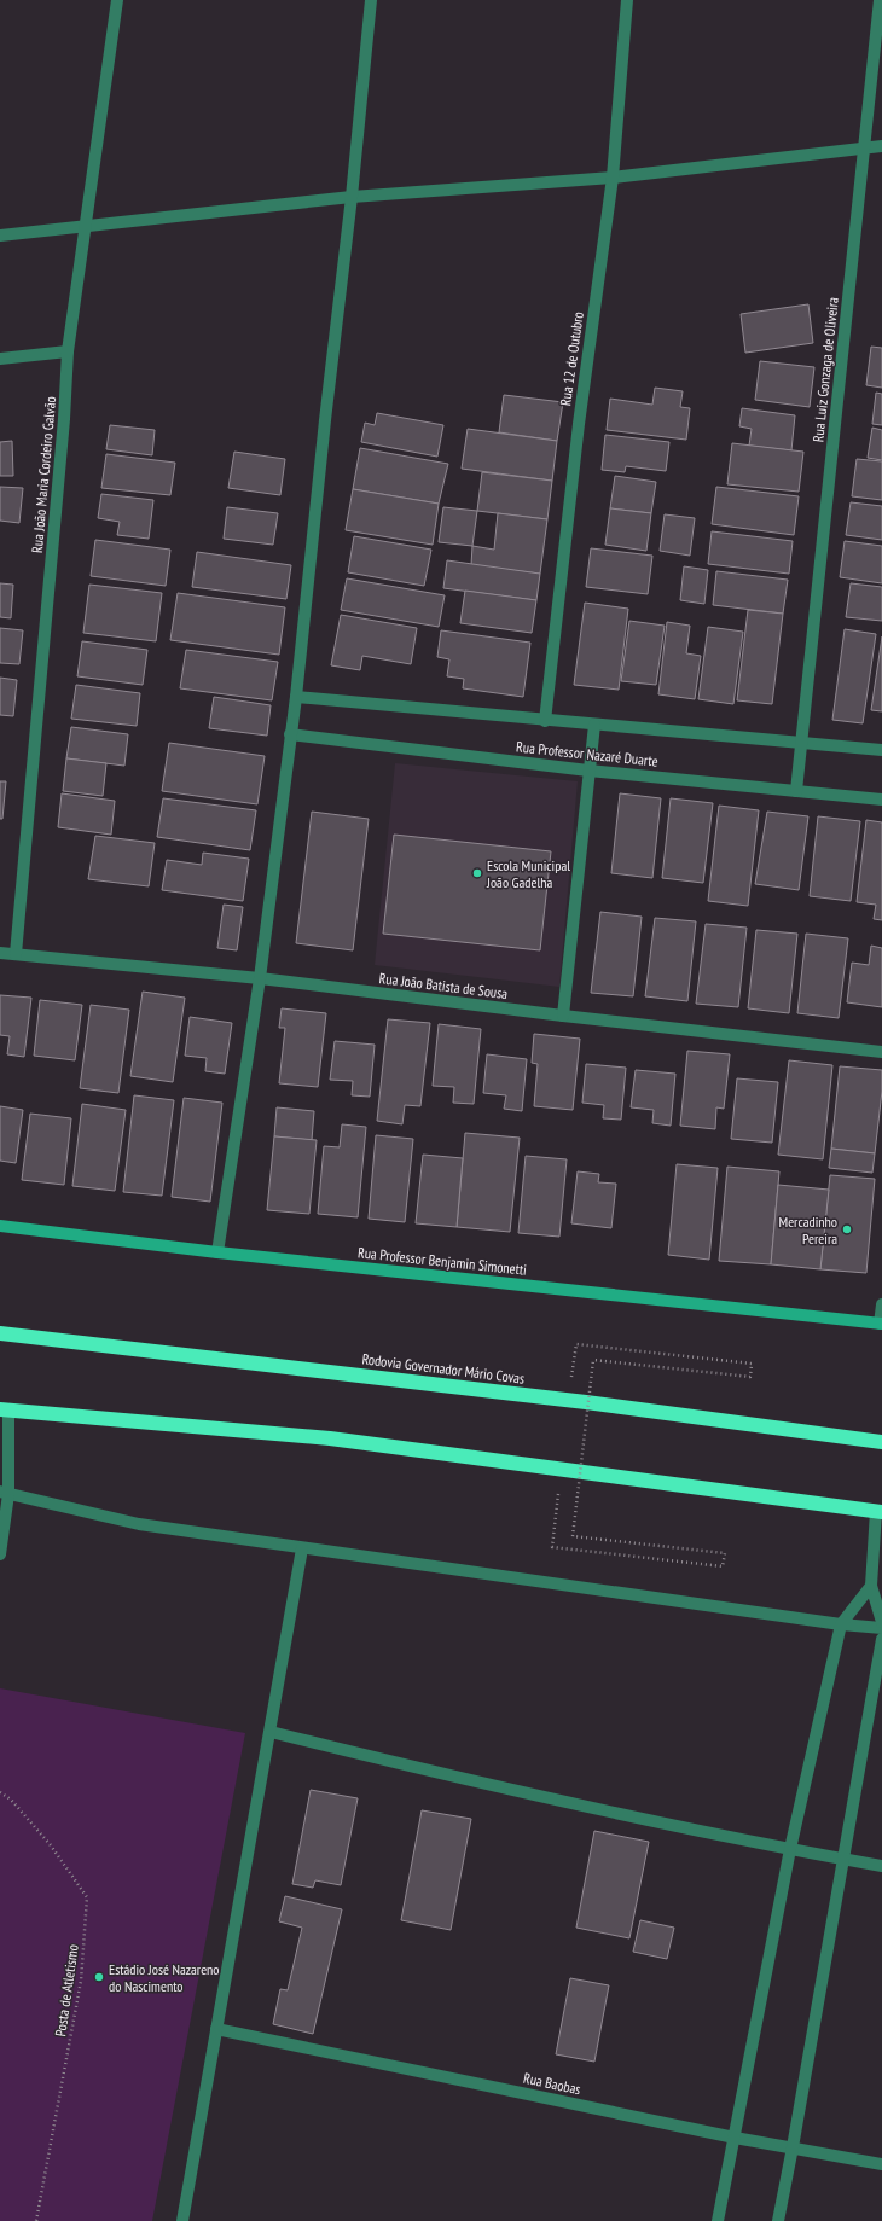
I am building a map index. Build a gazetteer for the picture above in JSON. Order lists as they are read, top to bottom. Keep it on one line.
{"streets":{"highway":["Rodovia Governador Mário Covas"],"main road":["Rua Professor Benjamin Simonetti"],"street":["Rua 12 de Outubro","Rua Luiz Gonzaga de Oliveira","Rua João Maria Cordeiro Galvão","Rua Professor Nazaré Duarte","Rua João Batista de Sousa","Rua Baobas"],"path":["Posta de Atletismo"]},"crossings":[["Rua 12 de Outubro","Rua Professor Nazaré Duarte"],["Rua Luiz Gonzaga de Oliveira","Rua Professor Nazaré Duarte"],["Rua João Maria Cordeiro Galvão","Rua João Batista de Sousa"]],"places":["Escola Municipal João Gadelha","Mercadinho Pereira","Estádio José Nazareno do Nascimento"]}
